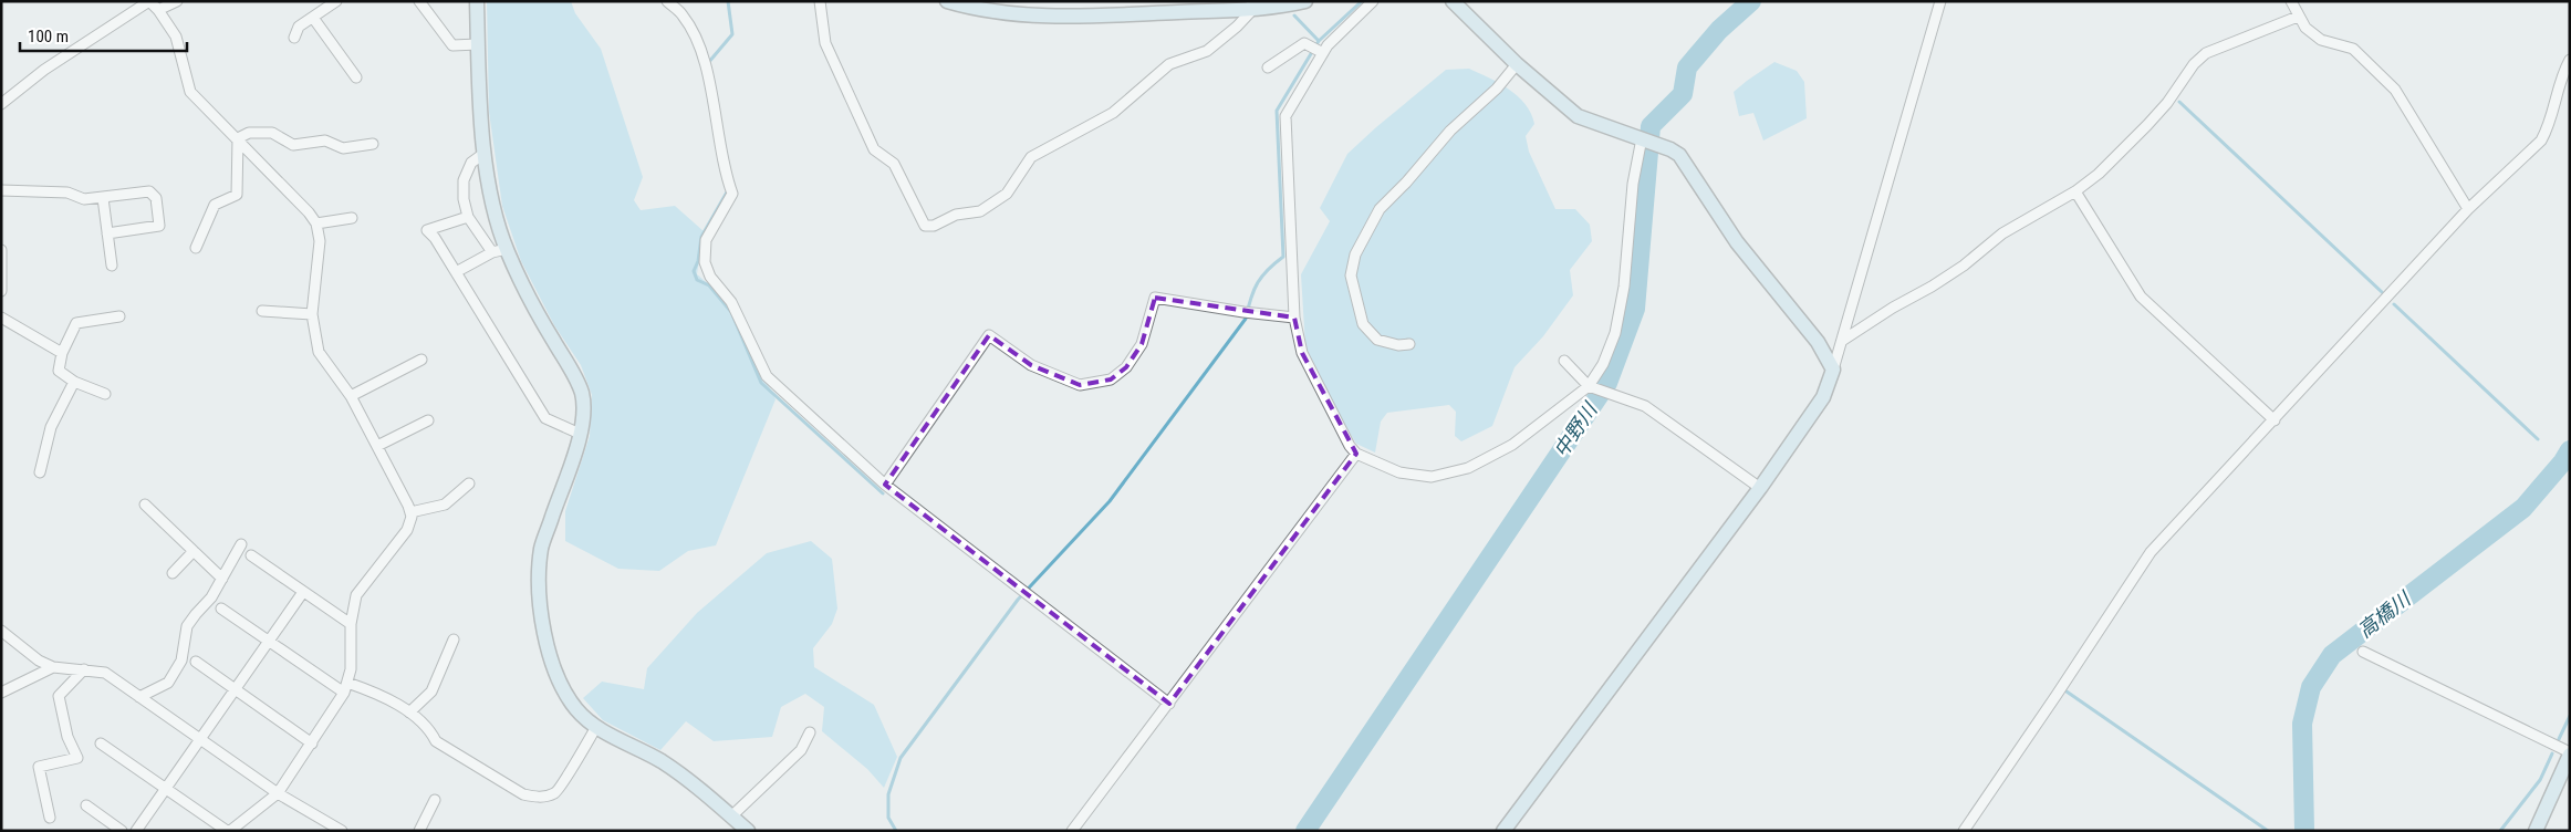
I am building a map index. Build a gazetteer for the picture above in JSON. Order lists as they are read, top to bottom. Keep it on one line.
{"water":["中野川","高橋川"],"scale_bar":"100 m"}
